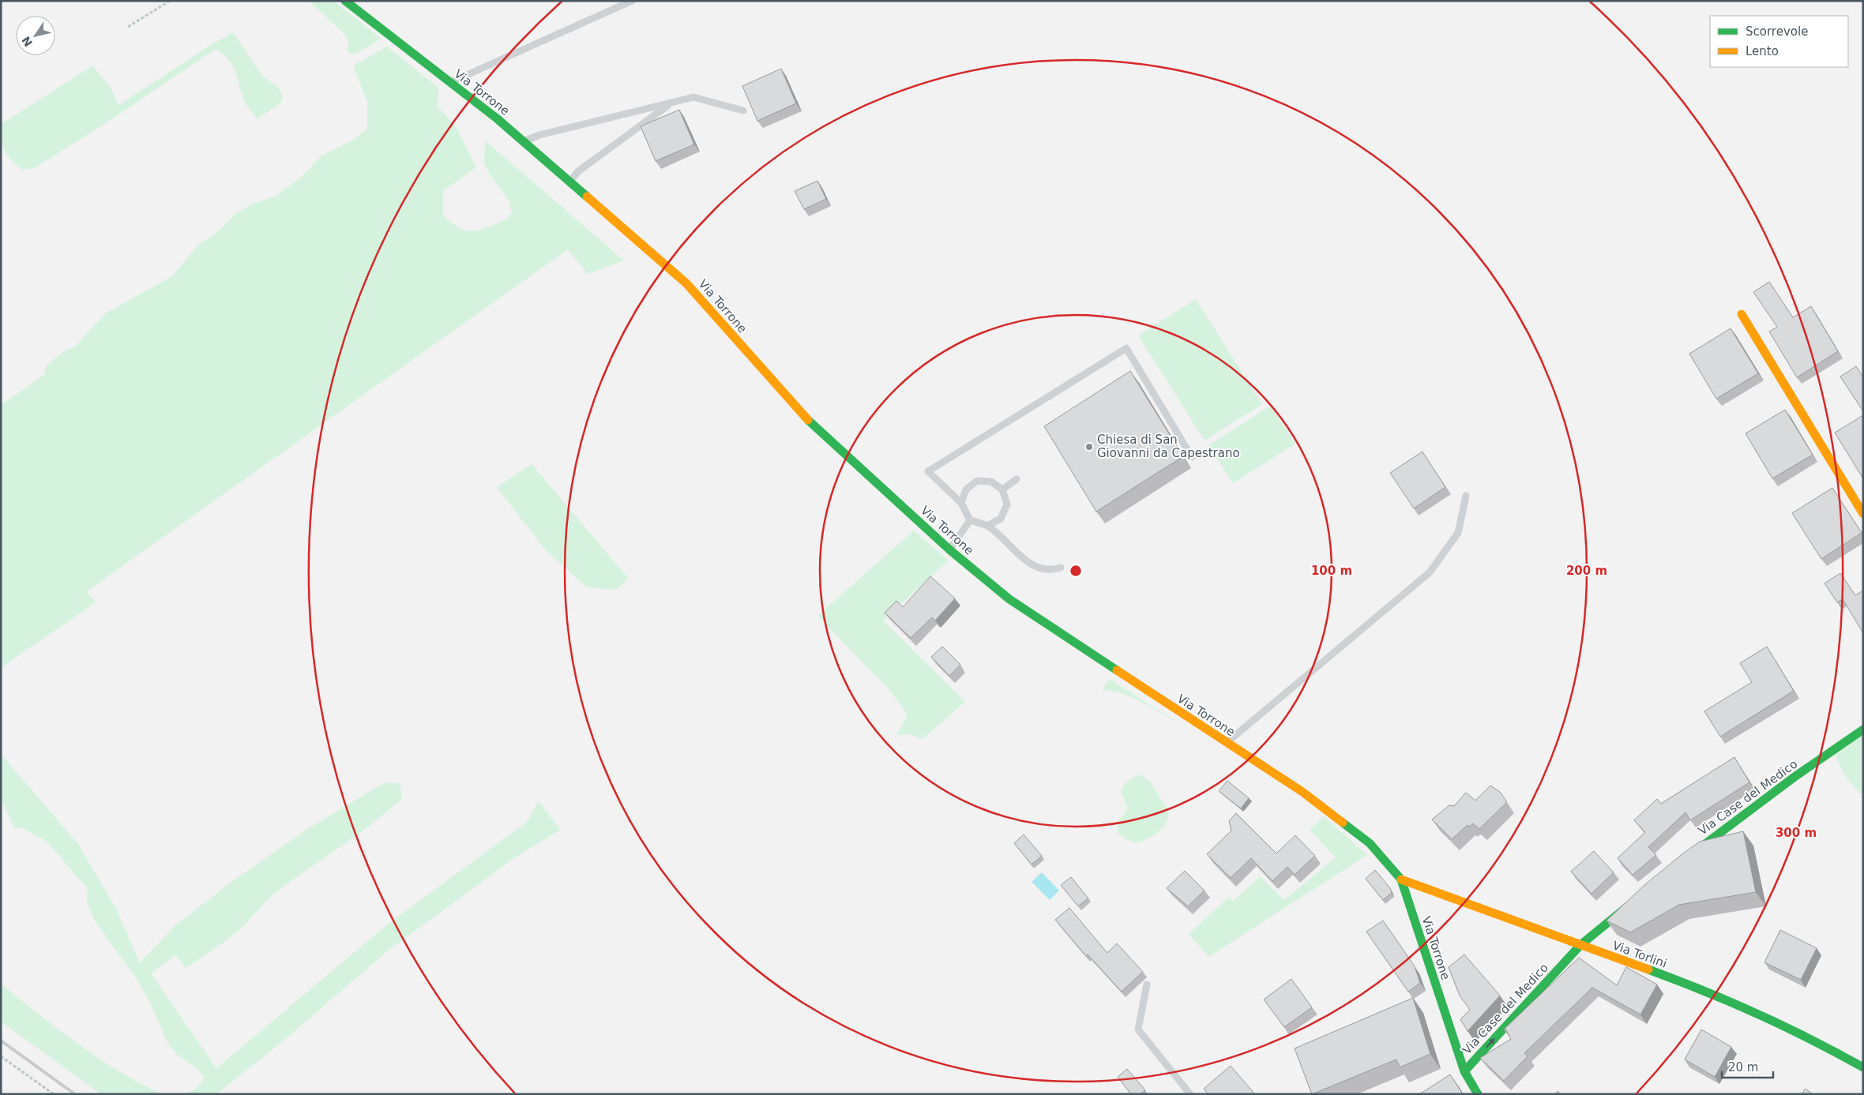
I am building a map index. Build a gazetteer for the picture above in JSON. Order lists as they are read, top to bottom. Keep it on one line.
{"streets":{"main road":["Via Torrone","Via Case del Medico","Via Torlini"]},"crossings":[["Via Torrone","Via Case del Medico"],["Via Torrone","Via Torlini"],["Via Case del Medico","Via Torlini"]],"one_way":["Via Case del Medico"],"places":["Chiesa di San Giovanni da Capestrano"],"legend":["Scorrevole","Lento"],"scale_bar":"20 m","north":"bottom left","rings":["100 m","200 m","300 m"]}
